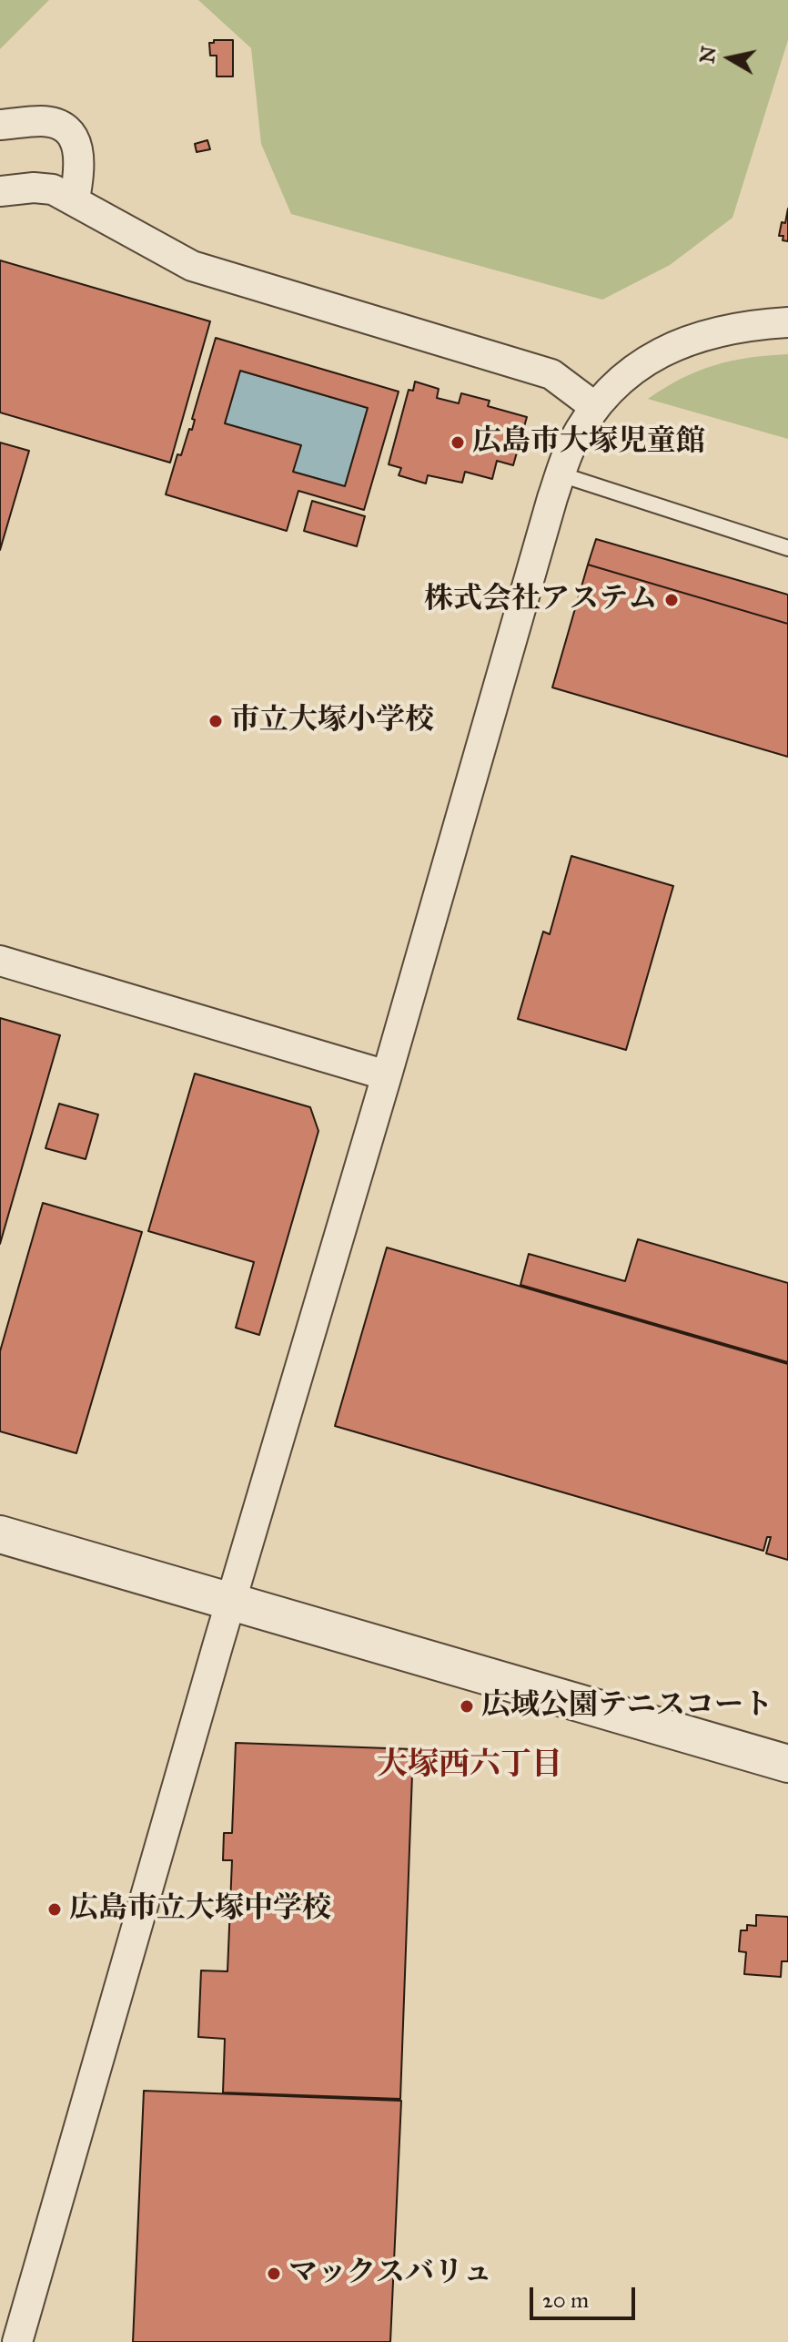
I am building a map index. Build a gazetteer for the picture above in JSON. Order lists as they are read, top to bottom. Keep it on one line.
{"districts":["大塚西六丁目"],"places":["広島市大塚児童館","株式会社アステム","市立大塚小学校","広域公園テニスコート","広島市立大塚中学校","マックスバリュ"],"scale_bar":"20 m","north":"left"}
